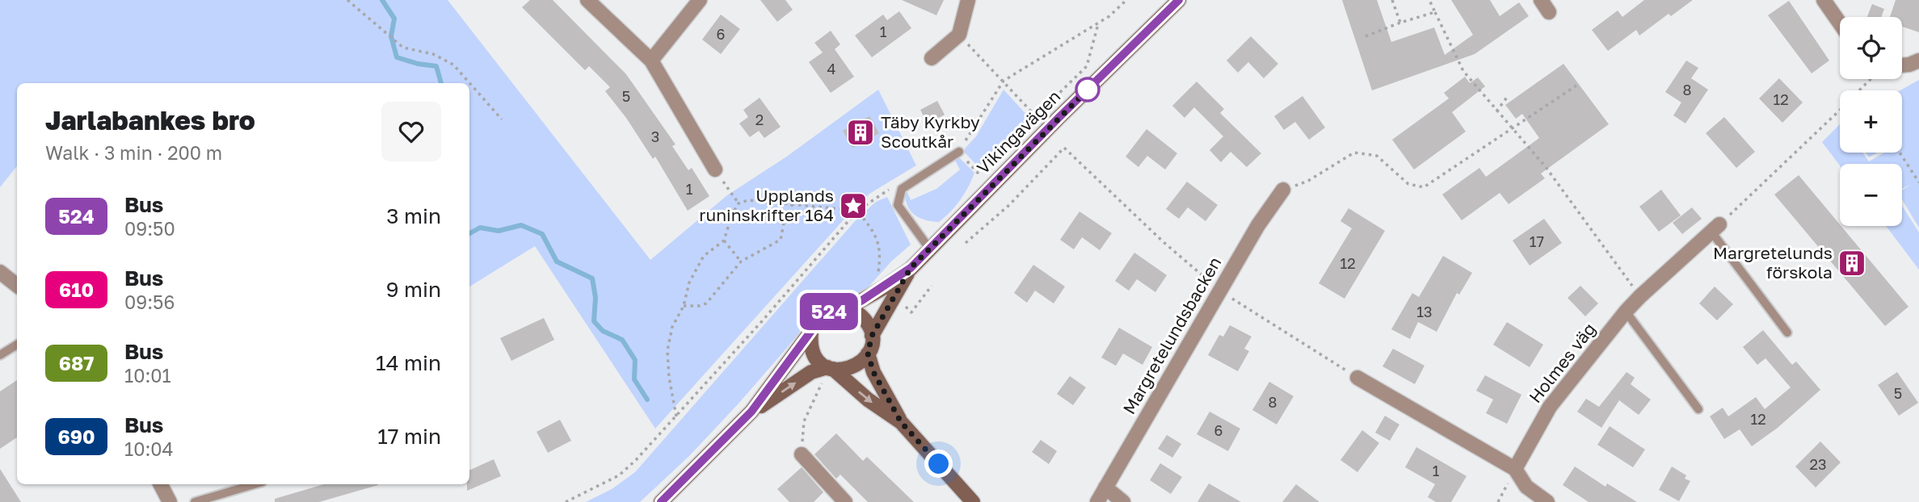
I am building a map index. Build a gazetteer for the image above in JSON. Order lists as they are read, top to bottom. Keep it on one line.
{"streets":{"main road":["Vikingavägen"],"street":["Margretelundsbacken","Holmes väg"]},"places":{"building":["Täby Kyrkby Scoutkår","Margretelunds förskola"],"place":["Upplands runinskrifter 164"]},"lines":["bus line 524"],"house_numbers":["1","6","4","8","5","12","2","3","1","17","12","13","5","8","12","6","23","1"],"page":{"on_map":"524","map_buttons":["+","−"],"heading":["Jarlabankes bro","Walk · 3 min · 200 m"],"list":[{"mark":"524","name":"Bus","note":"09:50","value":"3 min"},{"mark":"610","name":"Bus","note":"09:56","value":"9 min"},{"mark":"687","name":"Bus","note":"10:01","value":"14 min"},{"mark":"690","name":"Bus","note":"10:04","value":"17 min"}]}}
